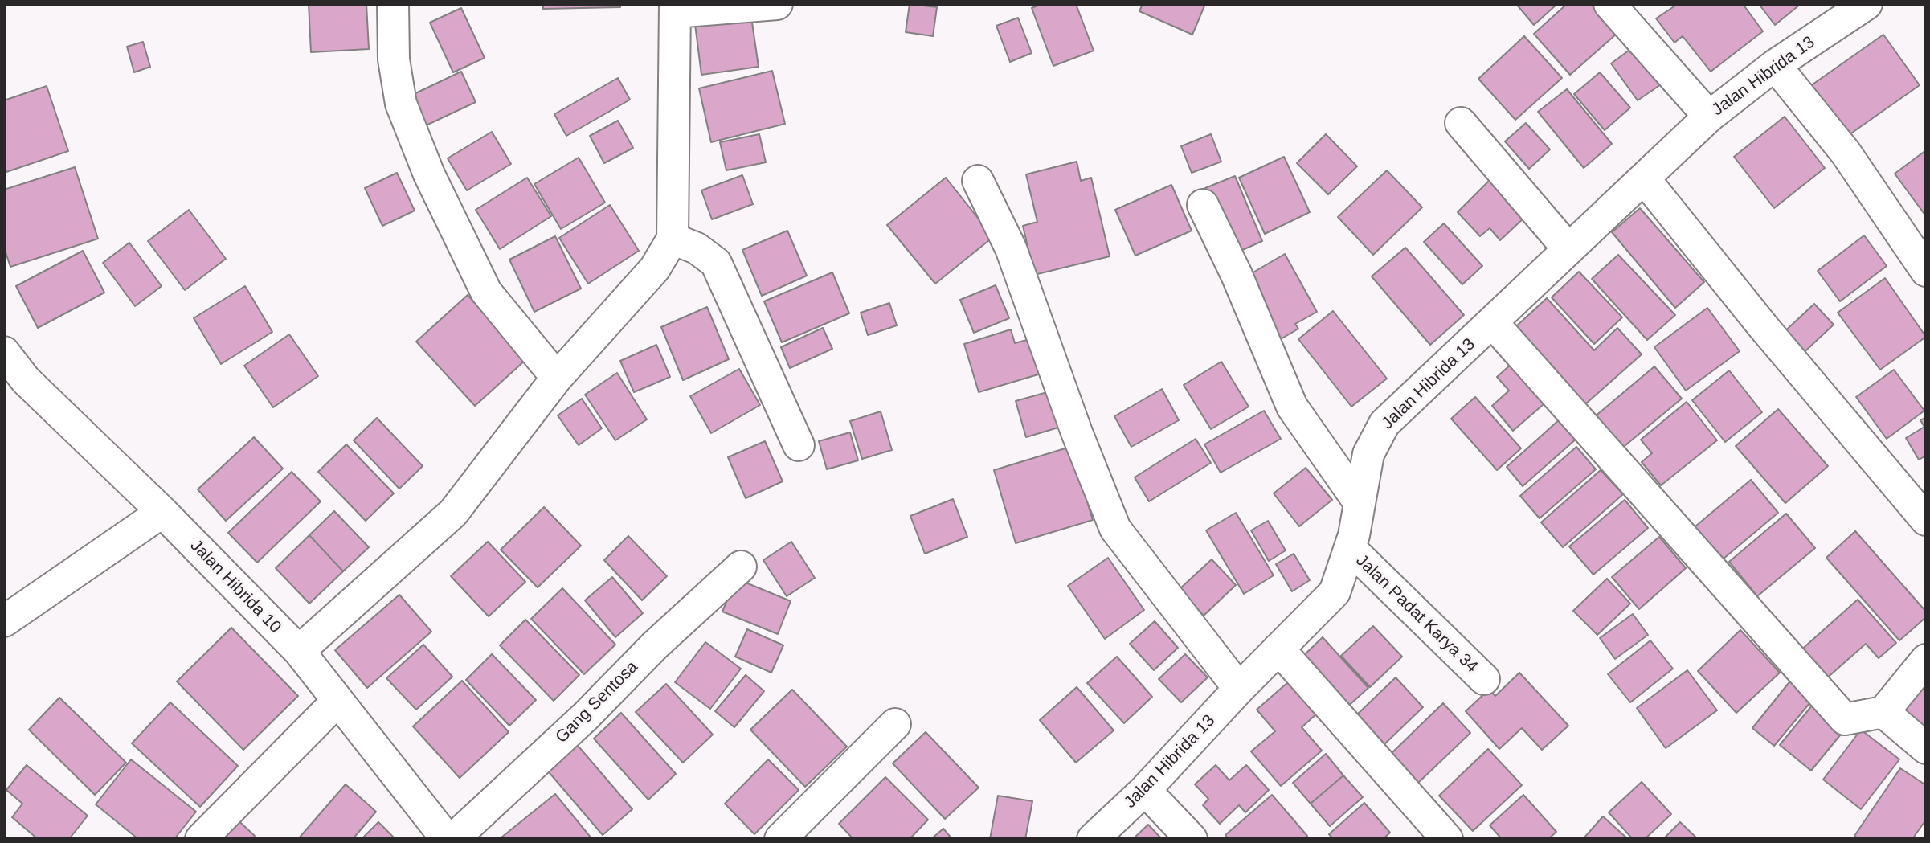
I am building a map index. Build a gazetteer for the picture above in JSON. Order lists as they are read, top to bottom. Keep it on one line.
{"streets":{"street":["Jalan Hibrida 13","Jalan Hibrida 10","Jalan Padat Karya 34","Gang Sentosa"]},"crossings":[["Jalan Hibrida 13","Jalan Padat Karya 34"]]}
